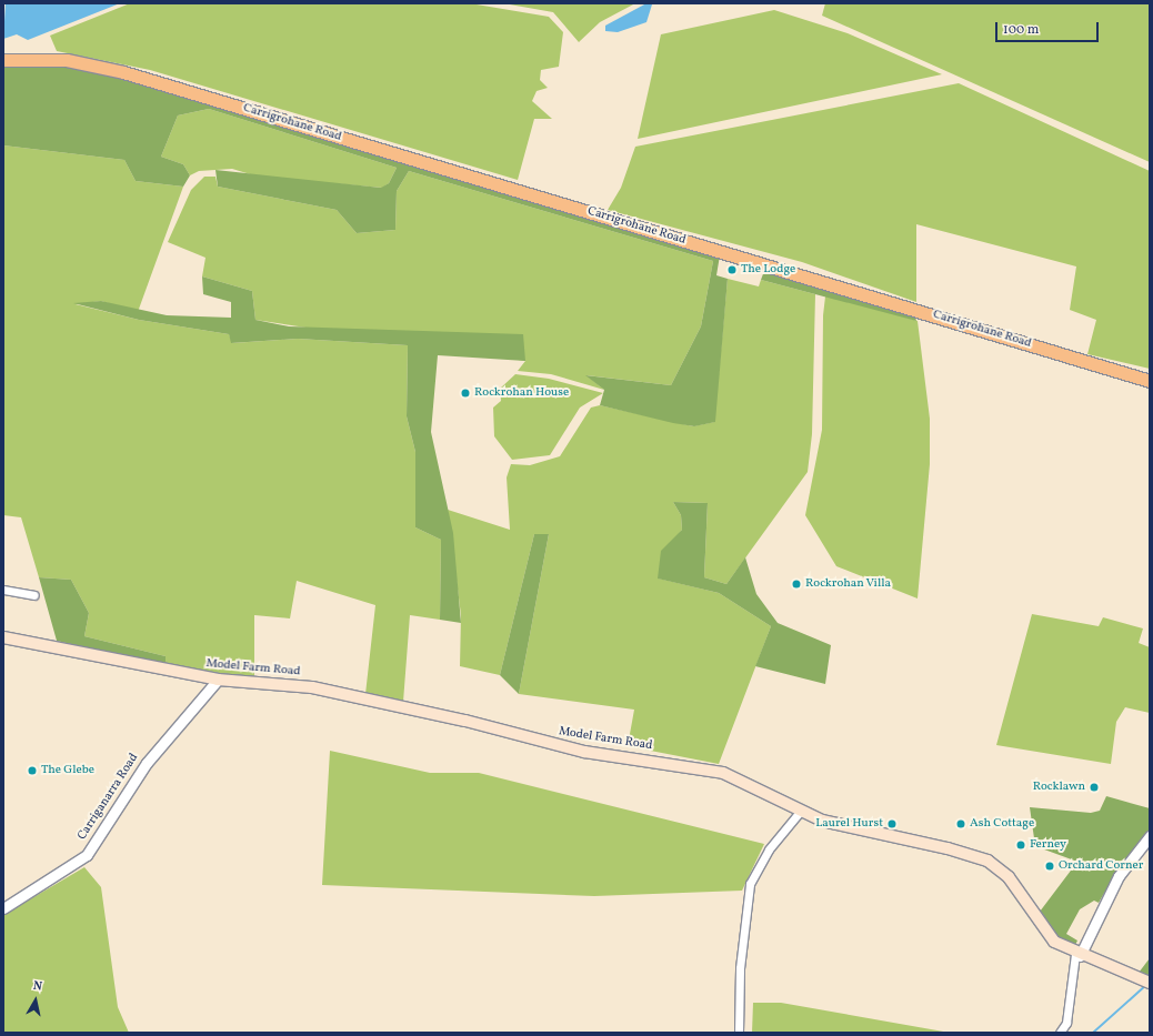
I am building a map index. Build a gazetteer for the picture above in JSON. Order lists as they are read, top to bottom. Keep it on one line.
{"streets":{"highway":["Carrigrohane Road"],"main road":["Model Farm Road"],"street":["Carriganarra Road"]},"crossings":[["Model Farm Road","Carriganarra Road"]],"places":["The Lodge","Rockrohan House","Rockrohan Villa","The Glebe","Rocklawn","Laurel Hurst","Ash Cottage","Ferney","Orchard Corner"],"scale_bar":"100 m","north":"top"}
